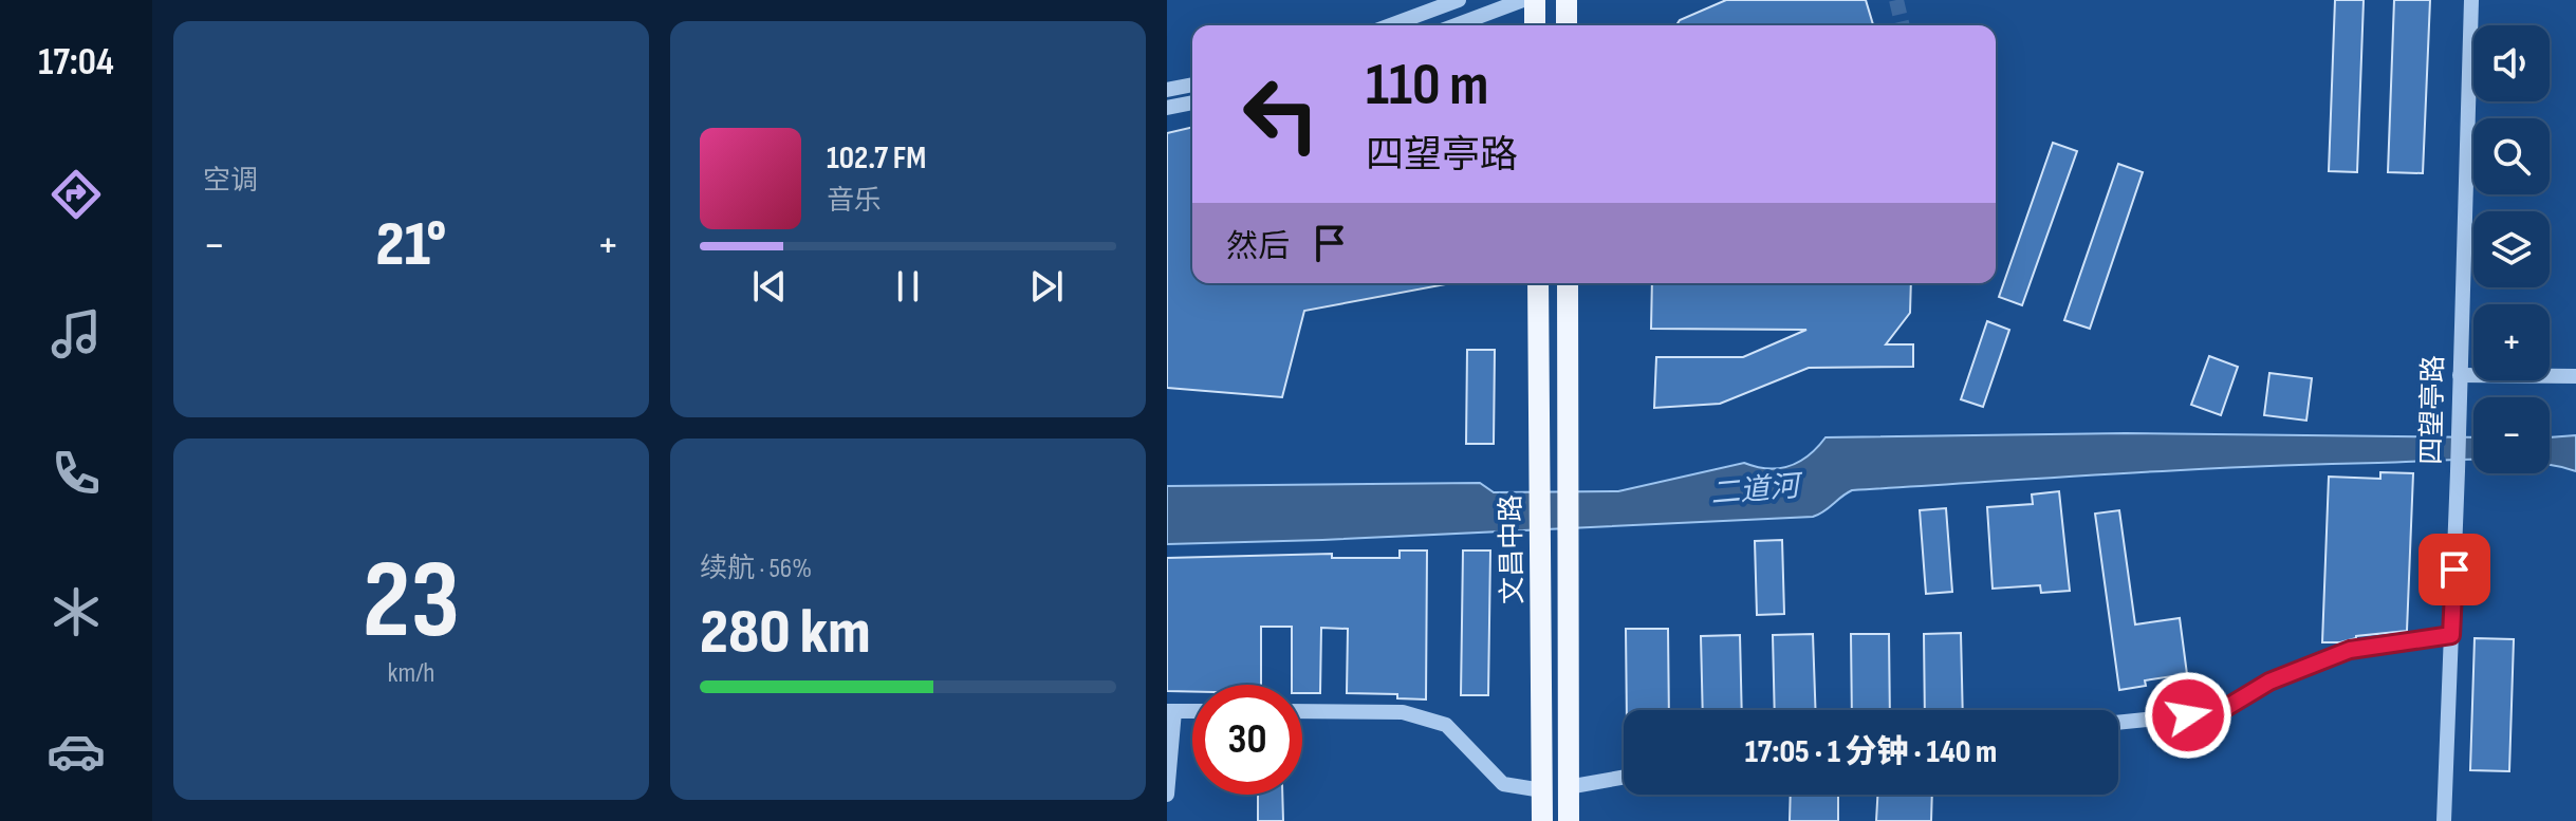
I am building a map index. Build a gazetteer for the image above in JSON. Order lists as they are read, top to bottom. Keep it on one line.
{"streets":{"main road":["文昌中路"],"street":["四望亭路"]},"water":["二道河"],"page":{"tabs":"17:04","tile":["空调",["23","km/h"],["续航 · 56%","280 km"]],"map_buttons":["+","−"],"turn":["110 m","四望亭路"],"song":["102.7 FM","音乐"],"then":"然后","heat":["−","21°","+"],"limit":"30","trip":"17:05 · 1 分钟 · 140 m"}}
